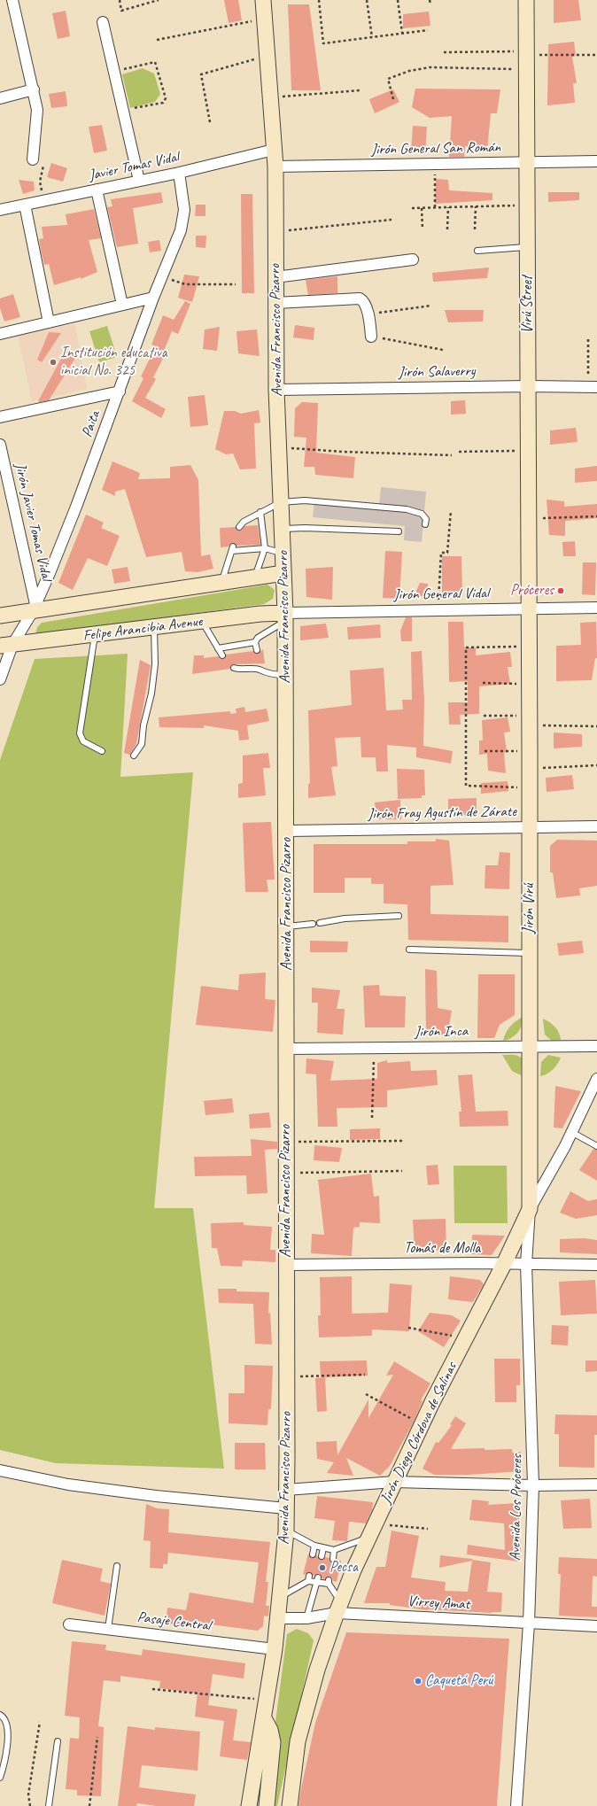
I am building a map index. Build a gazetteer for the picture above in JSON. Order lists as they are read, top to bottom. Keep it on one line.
{"streets":{"main road":["Virú Street","Avenida Francisco Pizarro","Felipe Arancibia Avenue","Jirón Virú","Jirón Diego Córdova de Salinas"],"street":["Jirón General San Román","Javier Tomas Vidal","Jirón Salaverry","Paita","Jirón Javier Tomas Vidal","Jirón General Vidal","Jirón Fray Agustín de Zárate","Jirón Inca","Tomás de Molla","Avenida Los Próceres","Virrey Amat","Pasaje Central"]},"crossings":[["Jirón General San Román","Virú Street"],["Jirón General San Román","Avenida Francisco Pizarro"],["Javier Tomas Vidal","Avenida Francisco Pizarro"],["Javier Tomas Vidal","Paita"],["Virú Street","Jirón Salaverry"],["Virú Street","Jirón General Vidal"],["Virú Street","Jirón Virú"],["Avenida Francisco Pizarro","Jirón Salaverry"],["Avenida Francisco Pizarro","Jirón General Vidal"],["Avenida Francisco Pizarro","Felipe Arancibia Avenue"],["Avenida Francisco Pizarro","Jirón Fray Agustín de Zárate"],["Avenida Francisco Pizarro","Jirón Inca"],["Avenida Francisco Pizarro","Tomás de Molla"],["Avenida Francisco Pizarro","Virrey Amat"],["Avenida Francisco Pizarro","Pasaje Central"],["Paita","Jirón Javier Tomas Vidal"],["Paita","Felipe Arancibia Avenue"],["Jirón General Vidal","Felipe Arancibia Avenue"],["Jirón General Vidal","Jirón Virú"],["Jirón Fray Agustín de Zárate","Jirón Virú"],["Jirón Virú","Jirón Inca"],["Jirón Virú","Jirón Diego Córdova de Salinas"],["Jirón Virú","Avenida Los Próceres"],["Tomás de Molla","Jirón Diego Córdova de Salinas"],["Tomás de Molla","Avenida Los Próceres"],["Jirón Diego Córdova de Salinas","Avenida Los Próceres"],["Jirón Diego Córdova de Salinas","Virrey Amat"],["Avenida Los Próceres","Virrey Amat"]],"places":["Institución educativa inicial No. 325","Próceres","Pecsa","Caquetá Perú"]}
